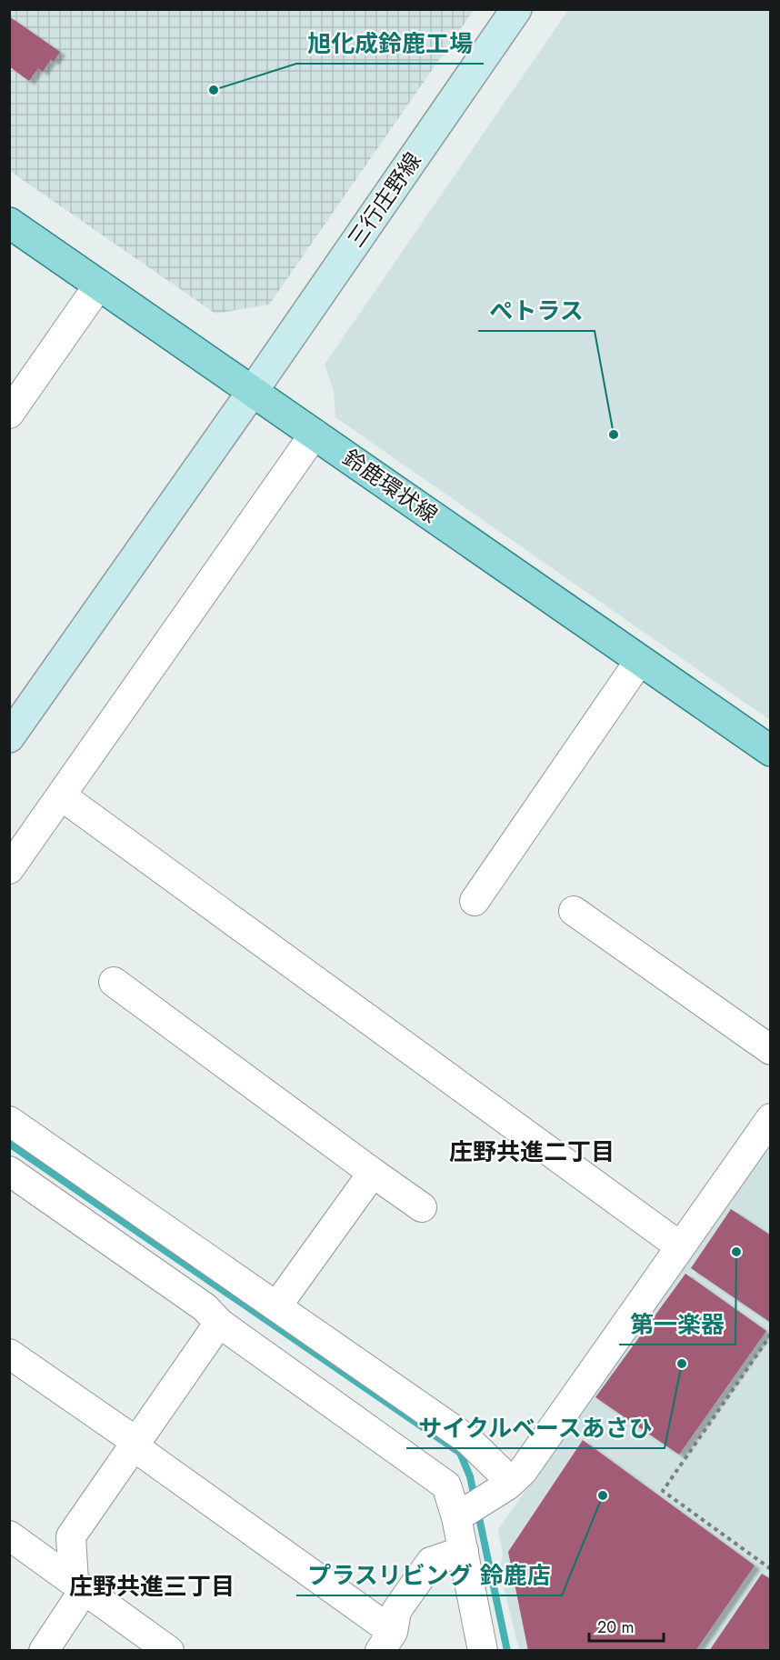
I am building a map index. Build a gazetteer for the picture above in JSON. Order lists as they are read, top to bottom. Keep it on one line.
{"streets":{"main road":["三行庄野線","鈴鹿環状線"]},"crossings":[["三行庄野線","鈴鹿環状線"]],"districts":["庄野共進二丁目","庄野共進三丁目"],"places":["旭化成鈴鹿工場","ぺトラス","第一楽器","サイクルベースあさひ","プラスリビング 鈴鹿店"],"scale_bar":"20 m"}
